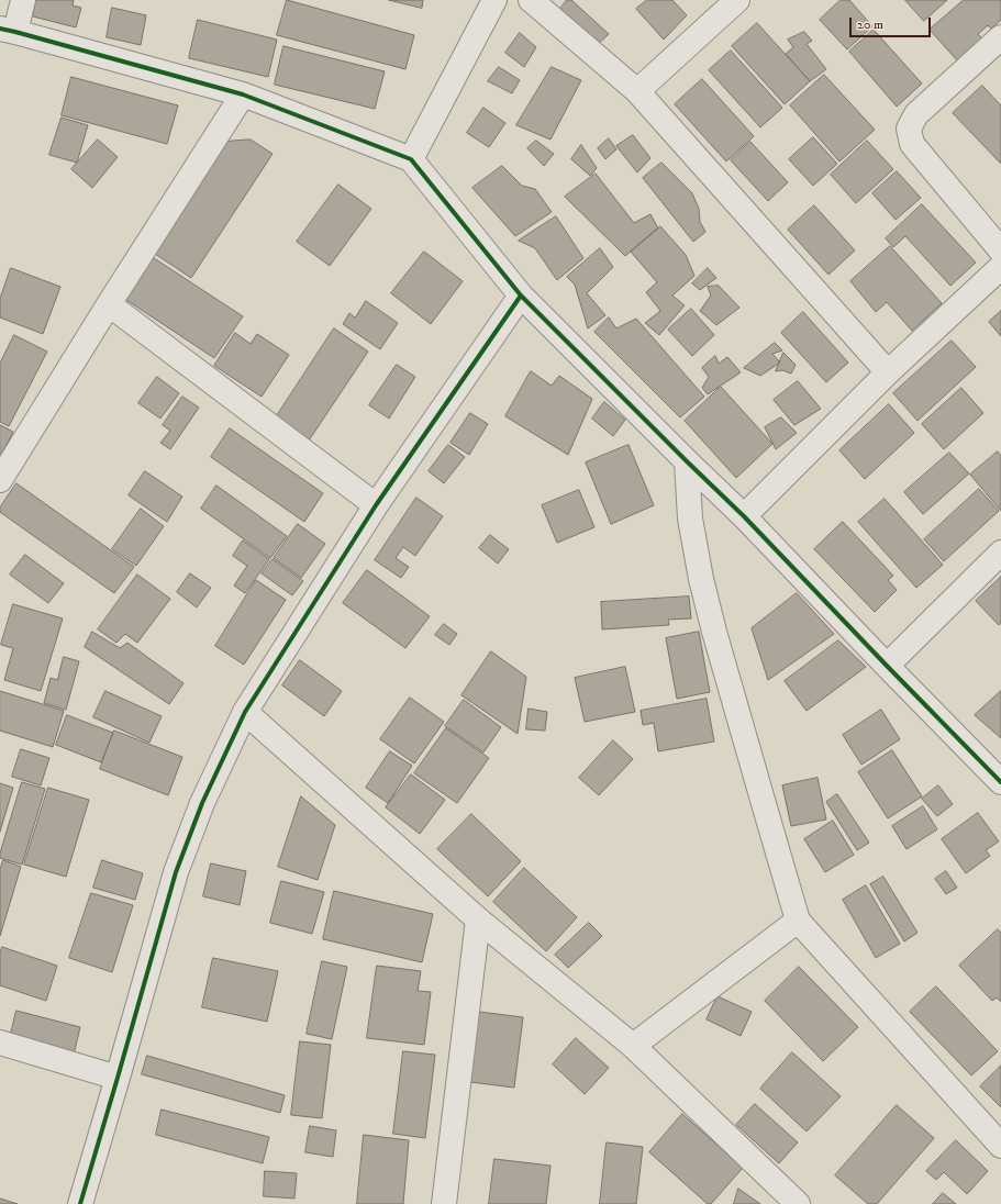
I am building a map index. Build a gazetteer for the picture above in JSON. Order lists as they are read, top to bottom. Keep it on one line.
{"scale_bar":"20 m"}
